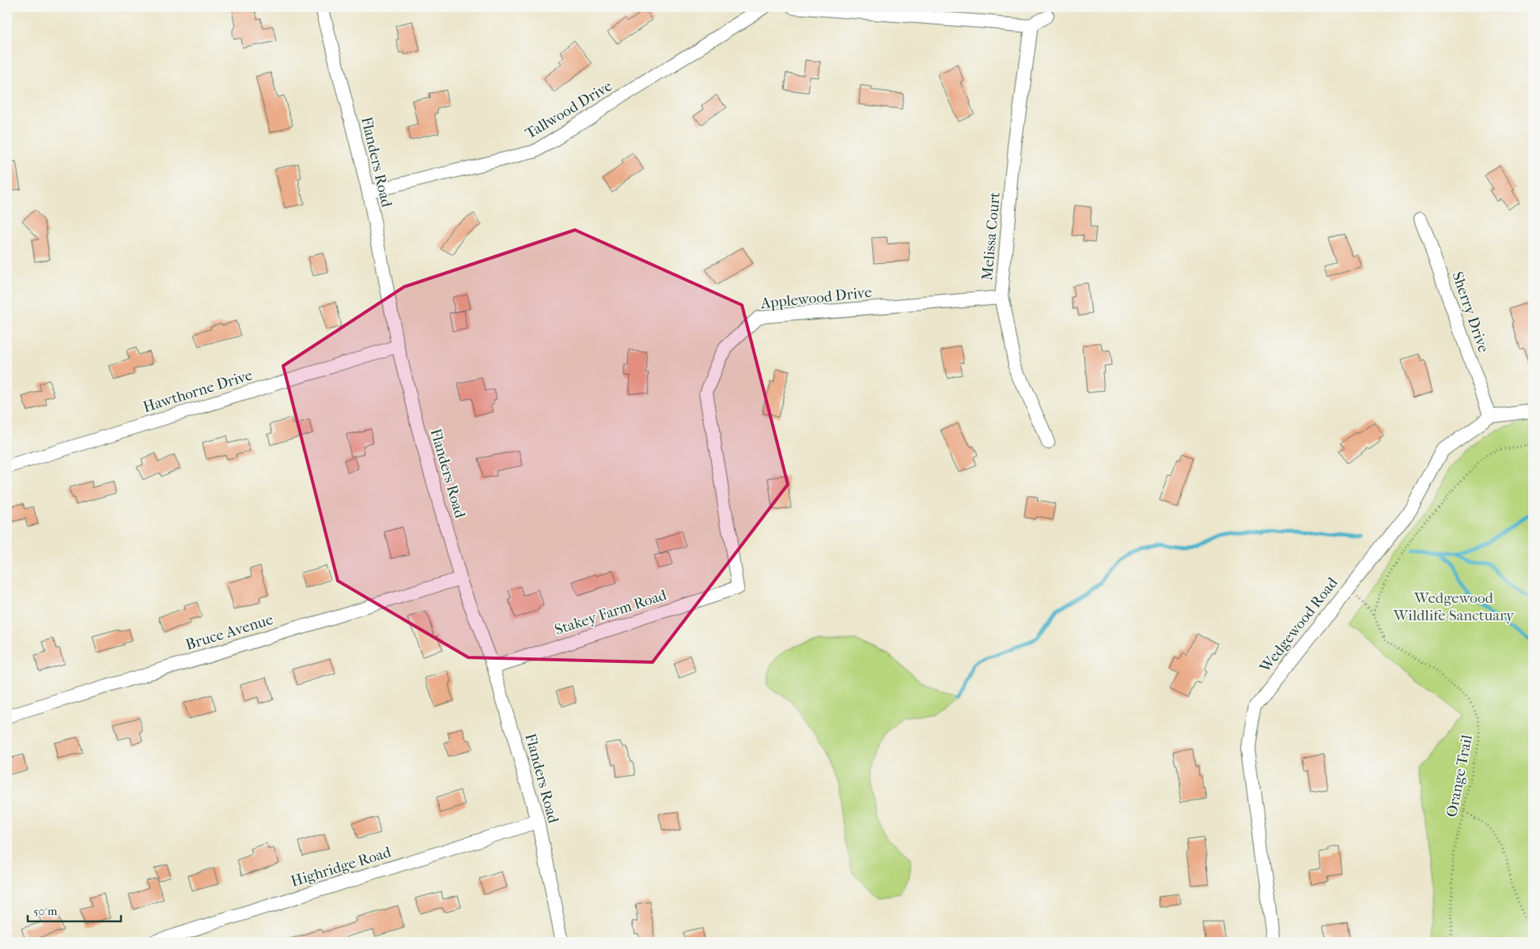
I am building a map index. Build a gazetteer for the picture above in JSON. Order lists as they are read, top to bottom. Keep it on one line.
{"streets":{"street":["Tallwood Drive","Flanders Road","Melissa Court","Applewood Drive","Sherry Drive","Hawthorne Drive","Stakey Farm Road","Wedgewood Road","Bruce Avenue","Highridge Road"],"path":["Orange Trail"]},"crossings":[["Tallwood Drive","Flanders Road"],["Flanders Road","Hawthorne Drive"],["Flanders Road","Stakey Farm Road"],["Flanders Road","Bruce Avenue"],["Flanders Road","Highridge Road"],["Melissa Court","Applewood Drive"],["Applewood Drive","Stakey Farm Road"],["Sherry Drive","Wedgewood Road"],["Wedgewood Road","Orange Trail"]],"parks":["Wedgewood Wildlife Sanctuary"],"scale_bar":"50 m"}
